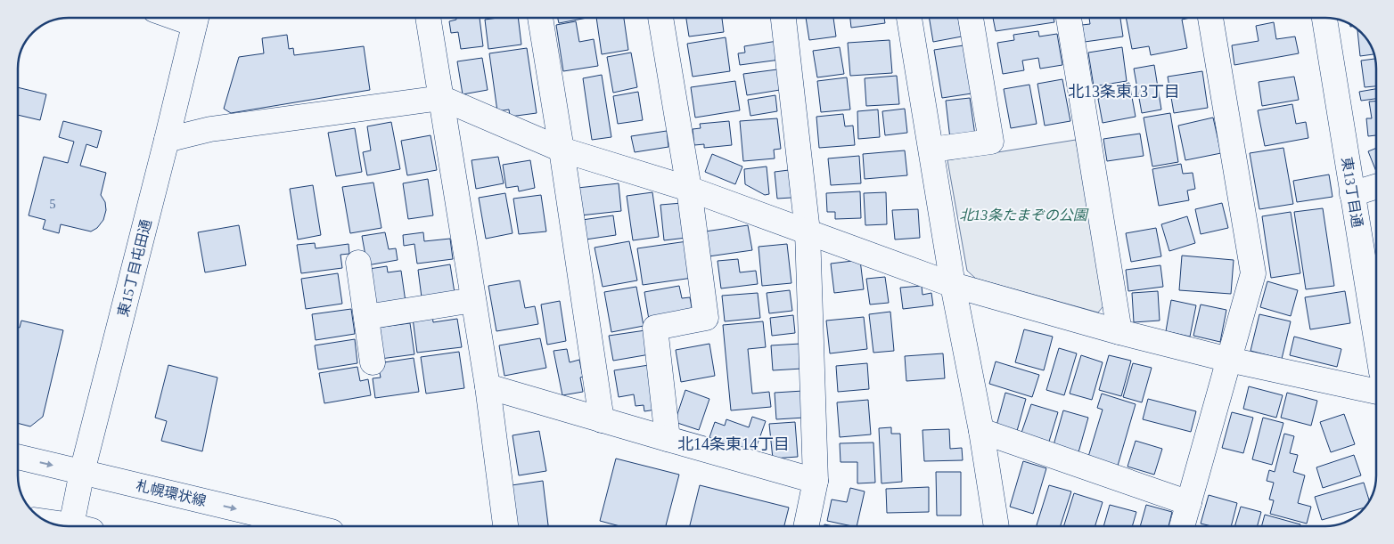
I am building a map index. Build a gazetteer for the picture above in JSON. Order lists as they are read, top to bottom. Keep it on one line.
{"streets":{"street":["東13丁目通","東15丁目屯田通","札幌環状線"]},"crossings":[["東15丁目屯田通","札幌環状線"]],"one_way":["札幌環状線"],"districts":["北13条東13丁目","北14条東14丁目"],"parks":["北13条たまぞの公園"],"house_numbers":["5"]}
